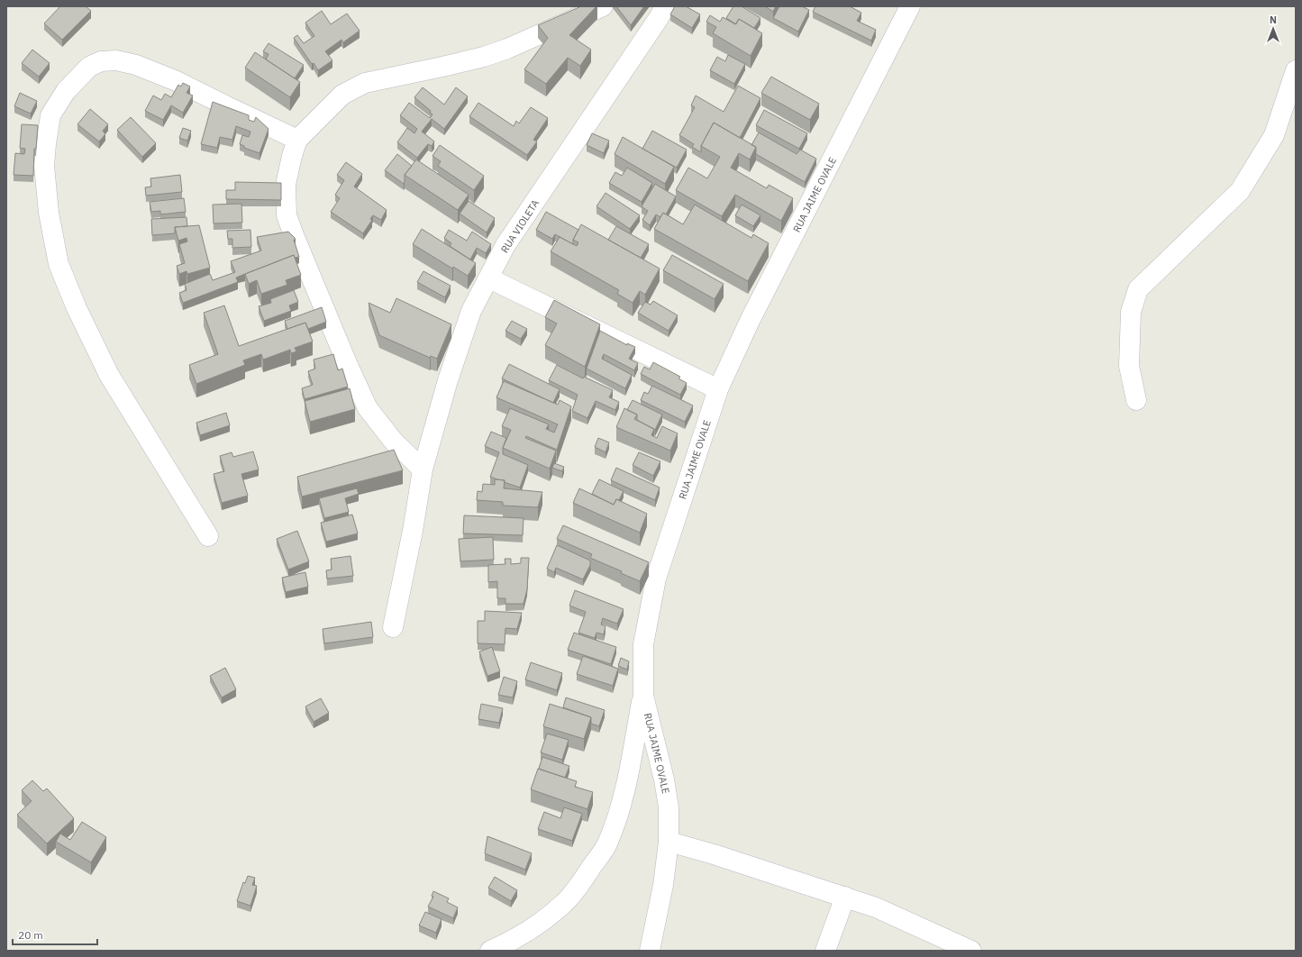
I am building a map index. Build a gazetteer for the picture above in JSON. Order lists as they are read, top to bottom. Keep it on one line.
{"streets":{"street":["RUA JAIME OVALE","RUA VIOLETA"]},"scale_bar":"20 m","north":"top"}
